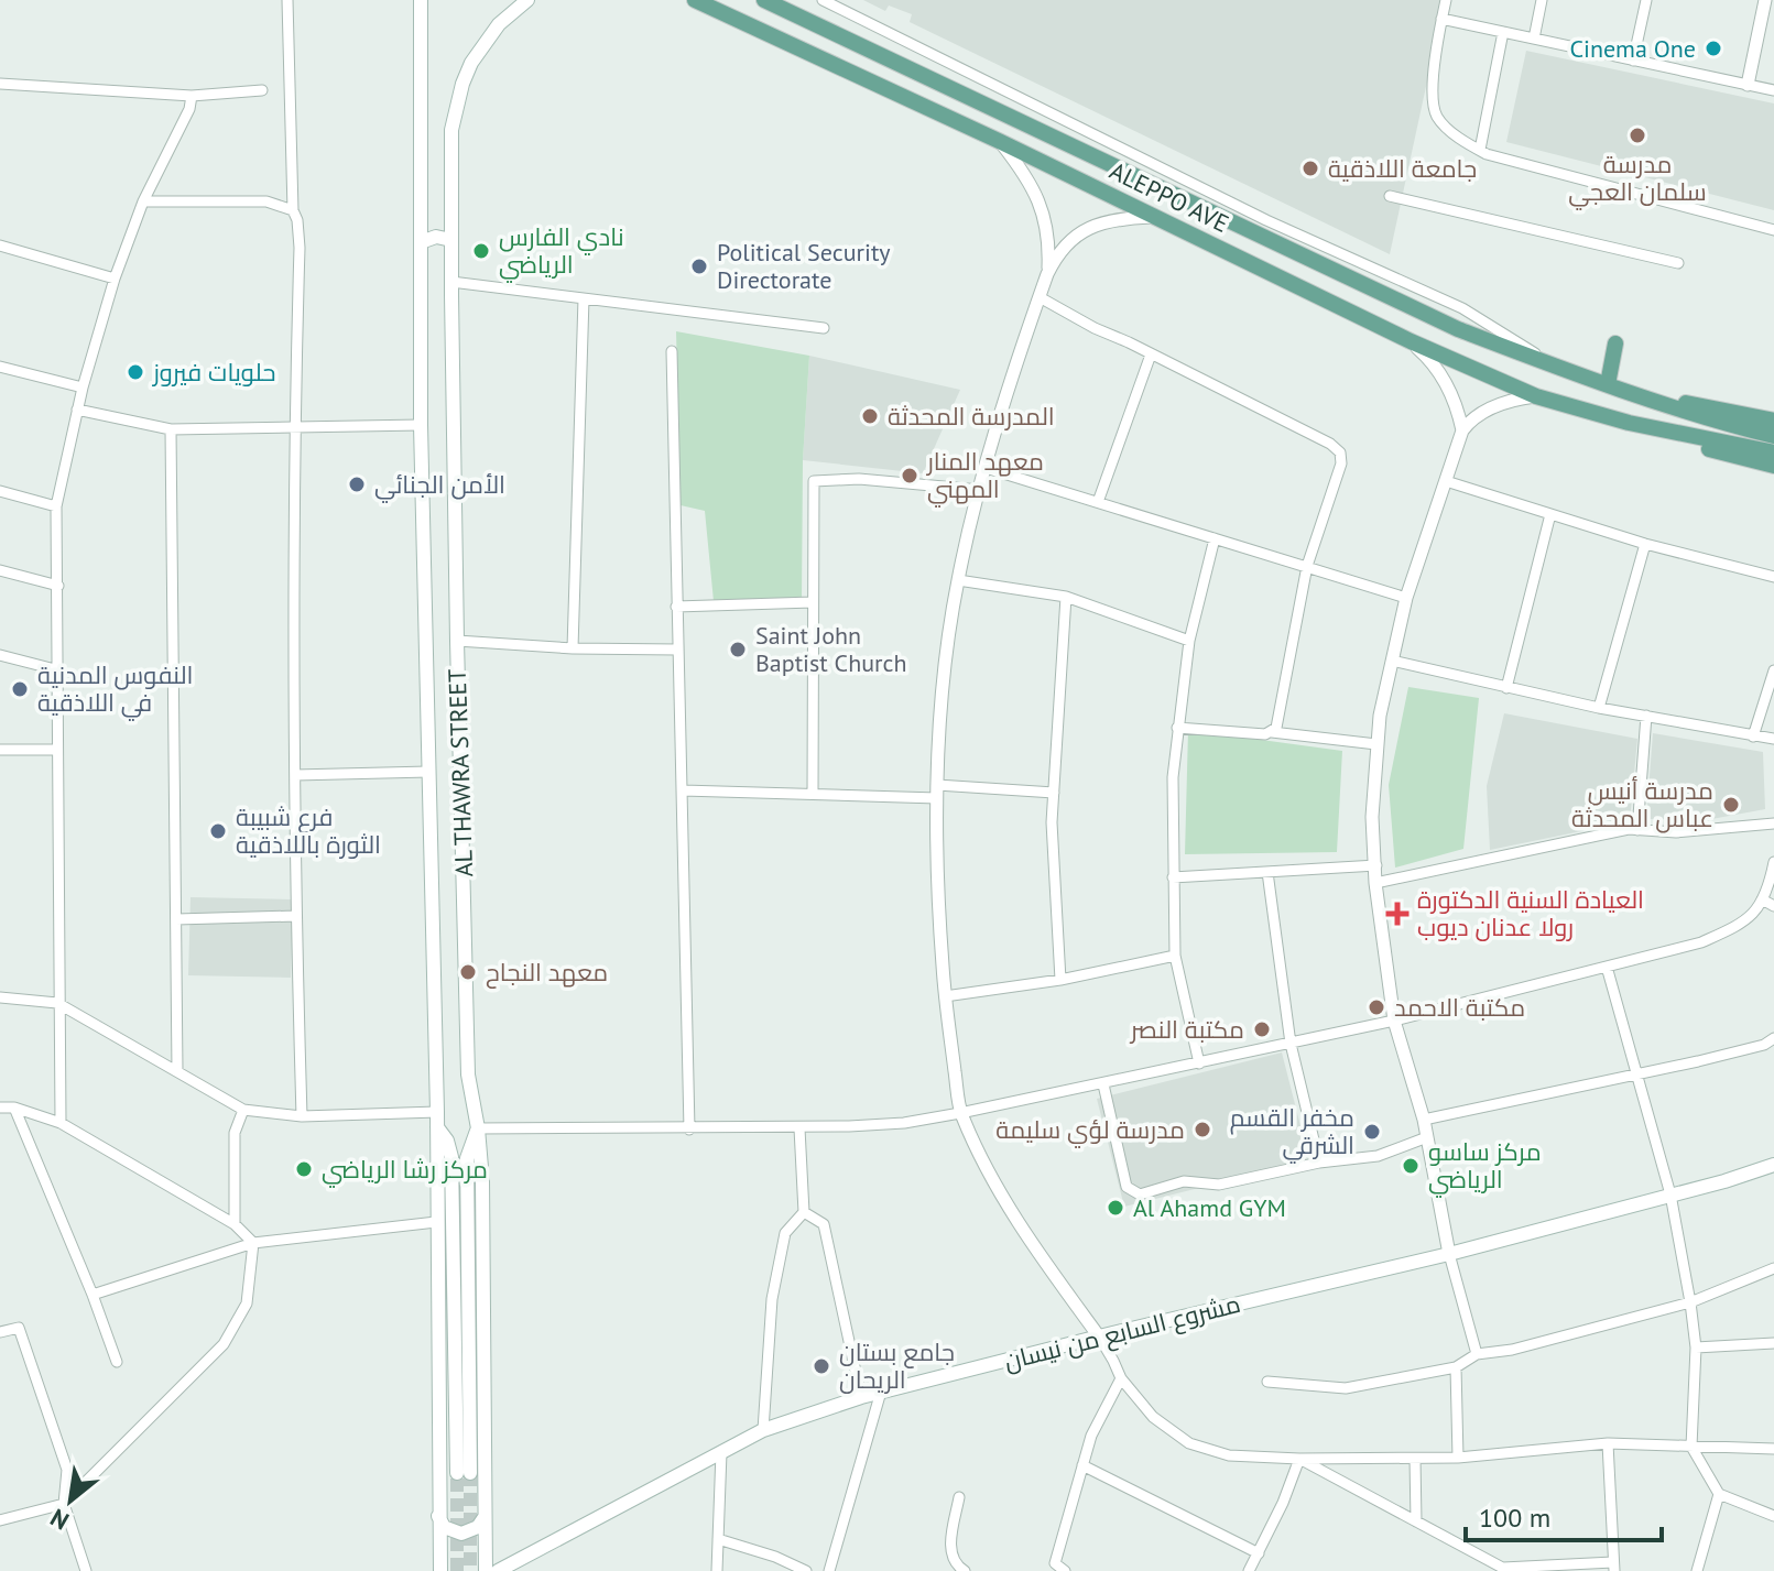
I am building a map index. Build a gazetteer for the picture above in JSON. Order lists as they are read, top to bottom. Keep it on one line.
{"streets":{"main road":["ALEPPO AVE","AL THAWRA STREET","مشروع السابع من نيسان"]},"places":{"other":["Cinema One","مدرسة سلمان العجي","جامعة اللاذقية","نادي الفارس الرياضي","Political Security Directorate","حلويات فيروز","المدرسة المحدثة","معهد المنار المهني","الأمن الجنائي","Saint John Baptist Church","النفوس المدنية في اللاذقية","مدرسة أنيس عباس المحدثة","فرع شبيبة الثورة باللاذقية","معهد النجاح","مكتبة الاحمد","مكتبة النصر","مدرسة لؤي سليمة","مخفر القسم الشرقي","مركز ساسو الرياضي","مركز رشا الرياضي","Al Ahamd GYM","جامع بستان الريحان"],"health":["العيادة السنية الدكتورة رولا عدنان ديوب"]},"scale_bar":"100 m","north":"bottom left"}
